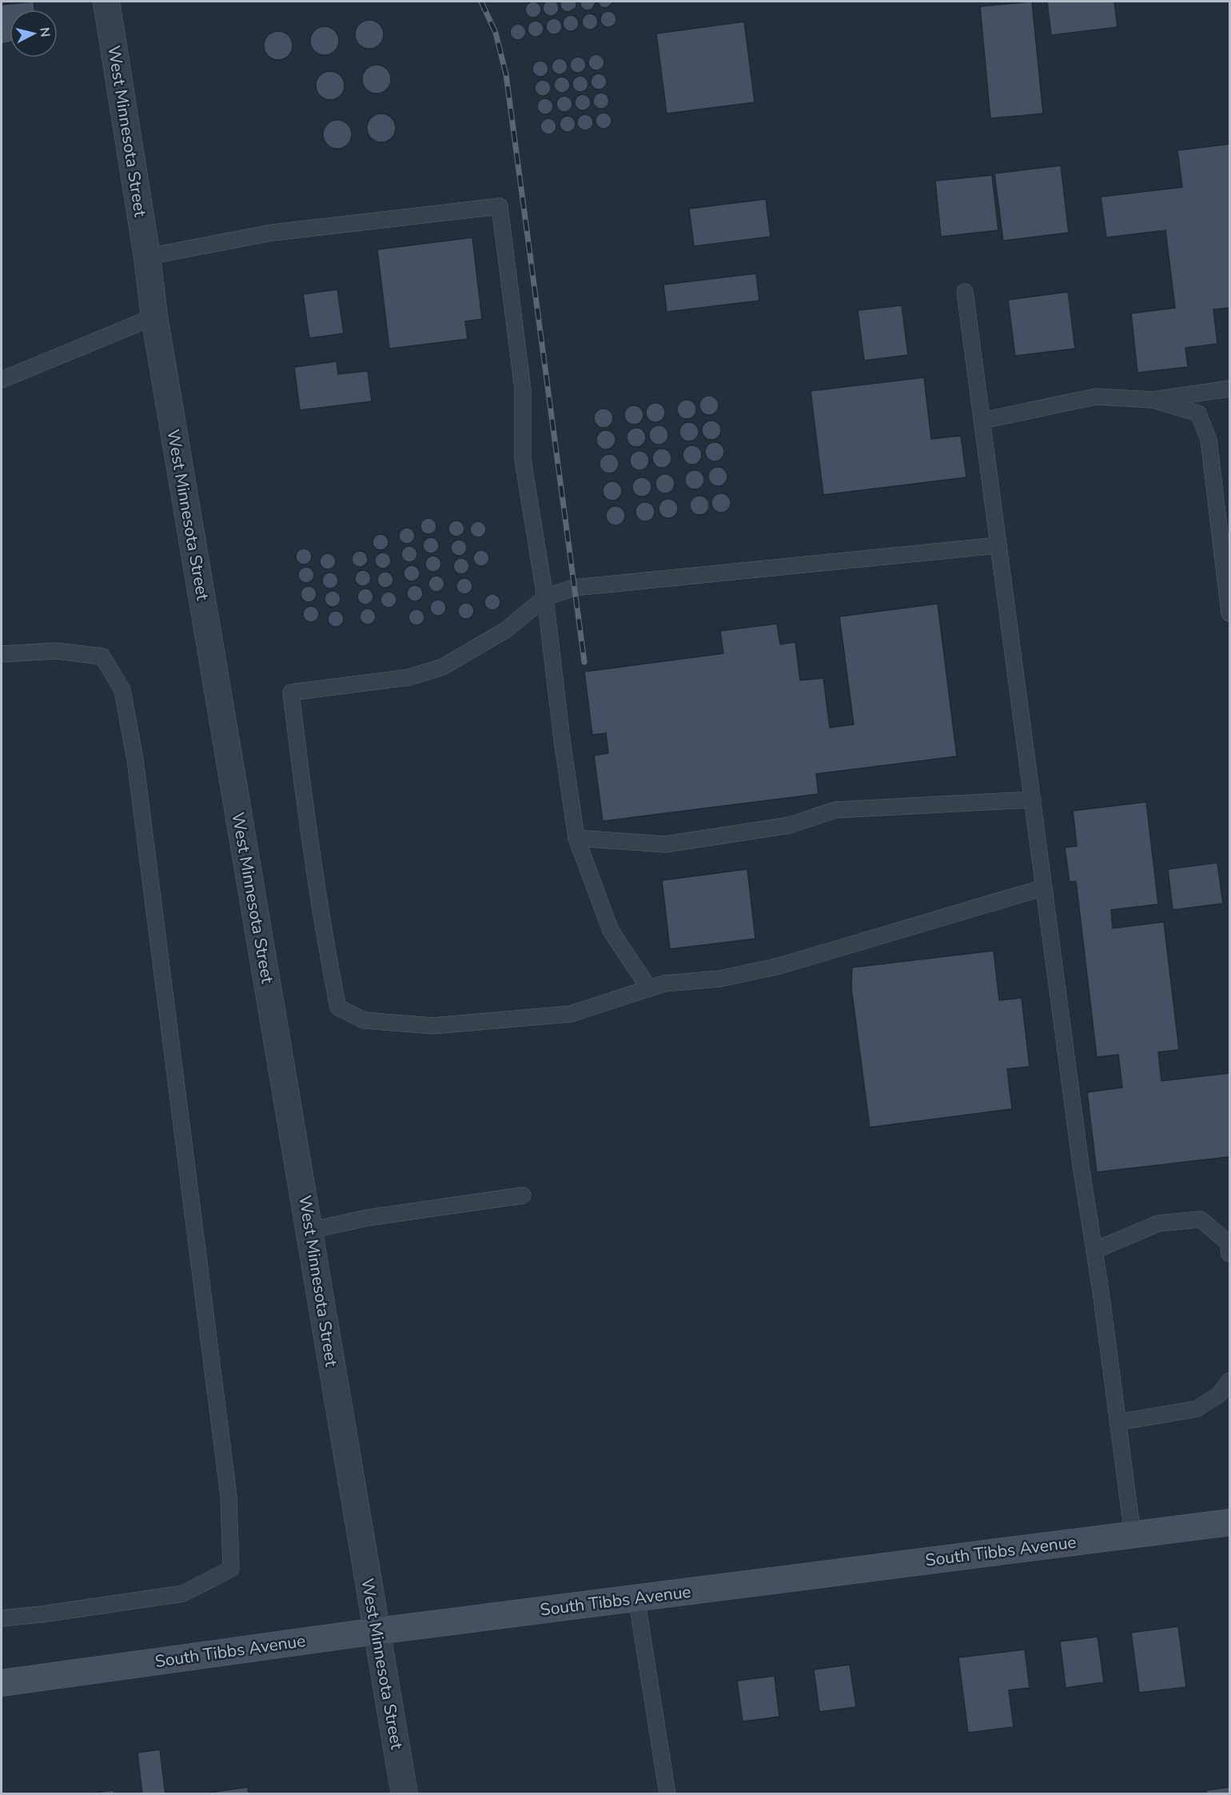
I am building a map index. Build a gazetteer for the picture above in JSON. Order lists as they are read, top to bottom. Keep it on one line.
{"streets":{"main road":["South Tibbs Avenue"],"street":["West Minnesota Street"]},"crossings":[["West Minnesota Street","South Tibbs Avenue"]],"north":"right"}
